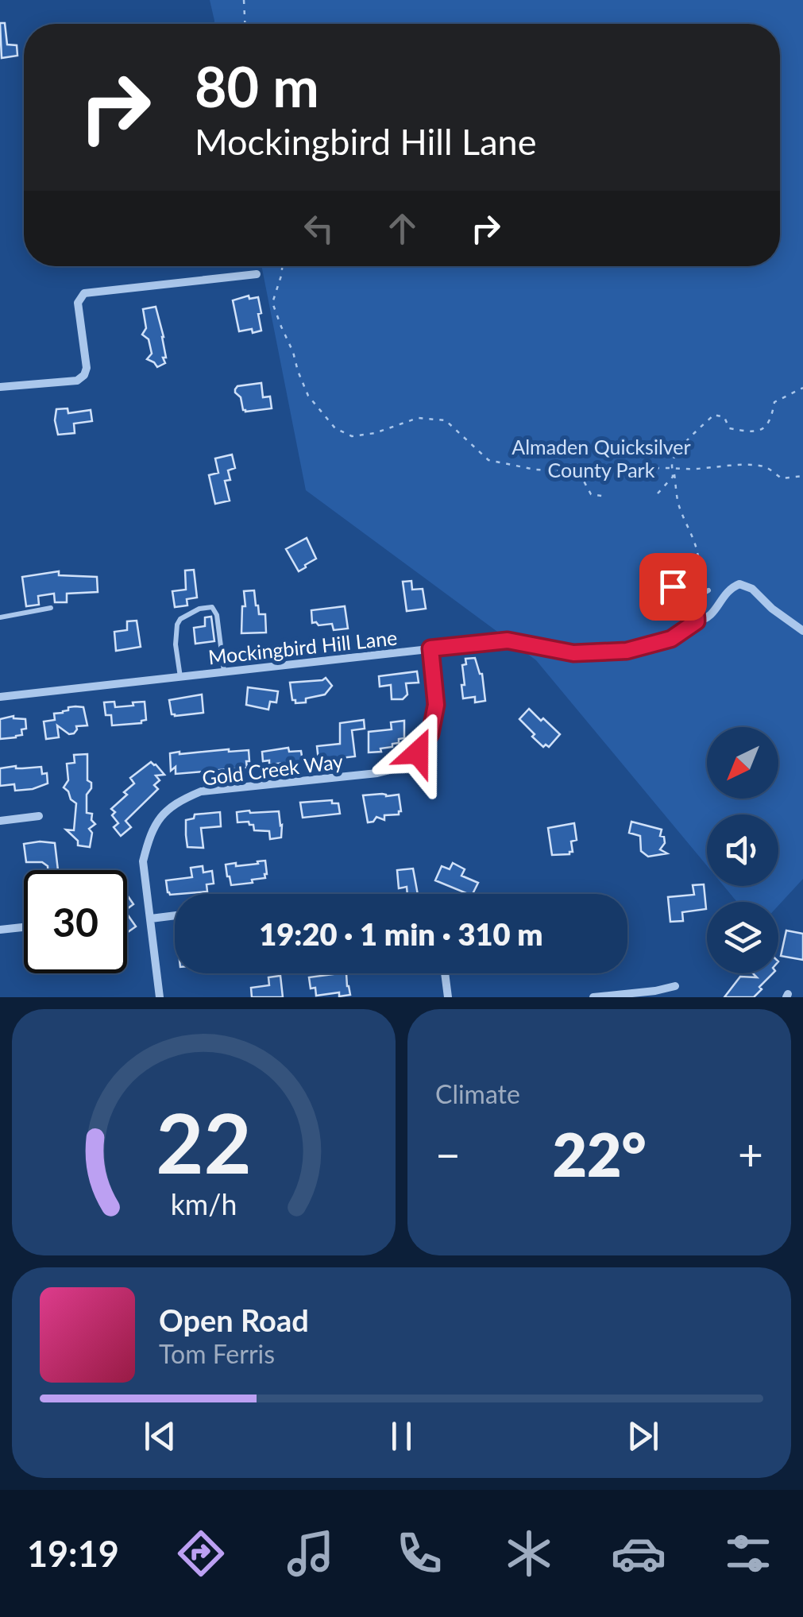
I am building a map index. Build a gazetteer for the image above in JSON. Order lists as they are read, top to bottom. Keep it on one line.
{"streets":{"street":["Mockingbird Hill Lane","Gold Creek Way"]},"crossings":[["Mockingbird Hill Lane","Gold Creek Way"]],"parks":["Almaden Quicksilver County Park"],"north":"bottom left","page":{"turn":["80 m","Mockingbird Hill Lane"],"limit":"30","trip":"19:20 · 1 min · 310 m","tile":"Climate","heat":["−","22°","+"],"song":["Open Road","Tom Ferris"],"tabs":"19:19","gauge":["22","km/h"]}}
